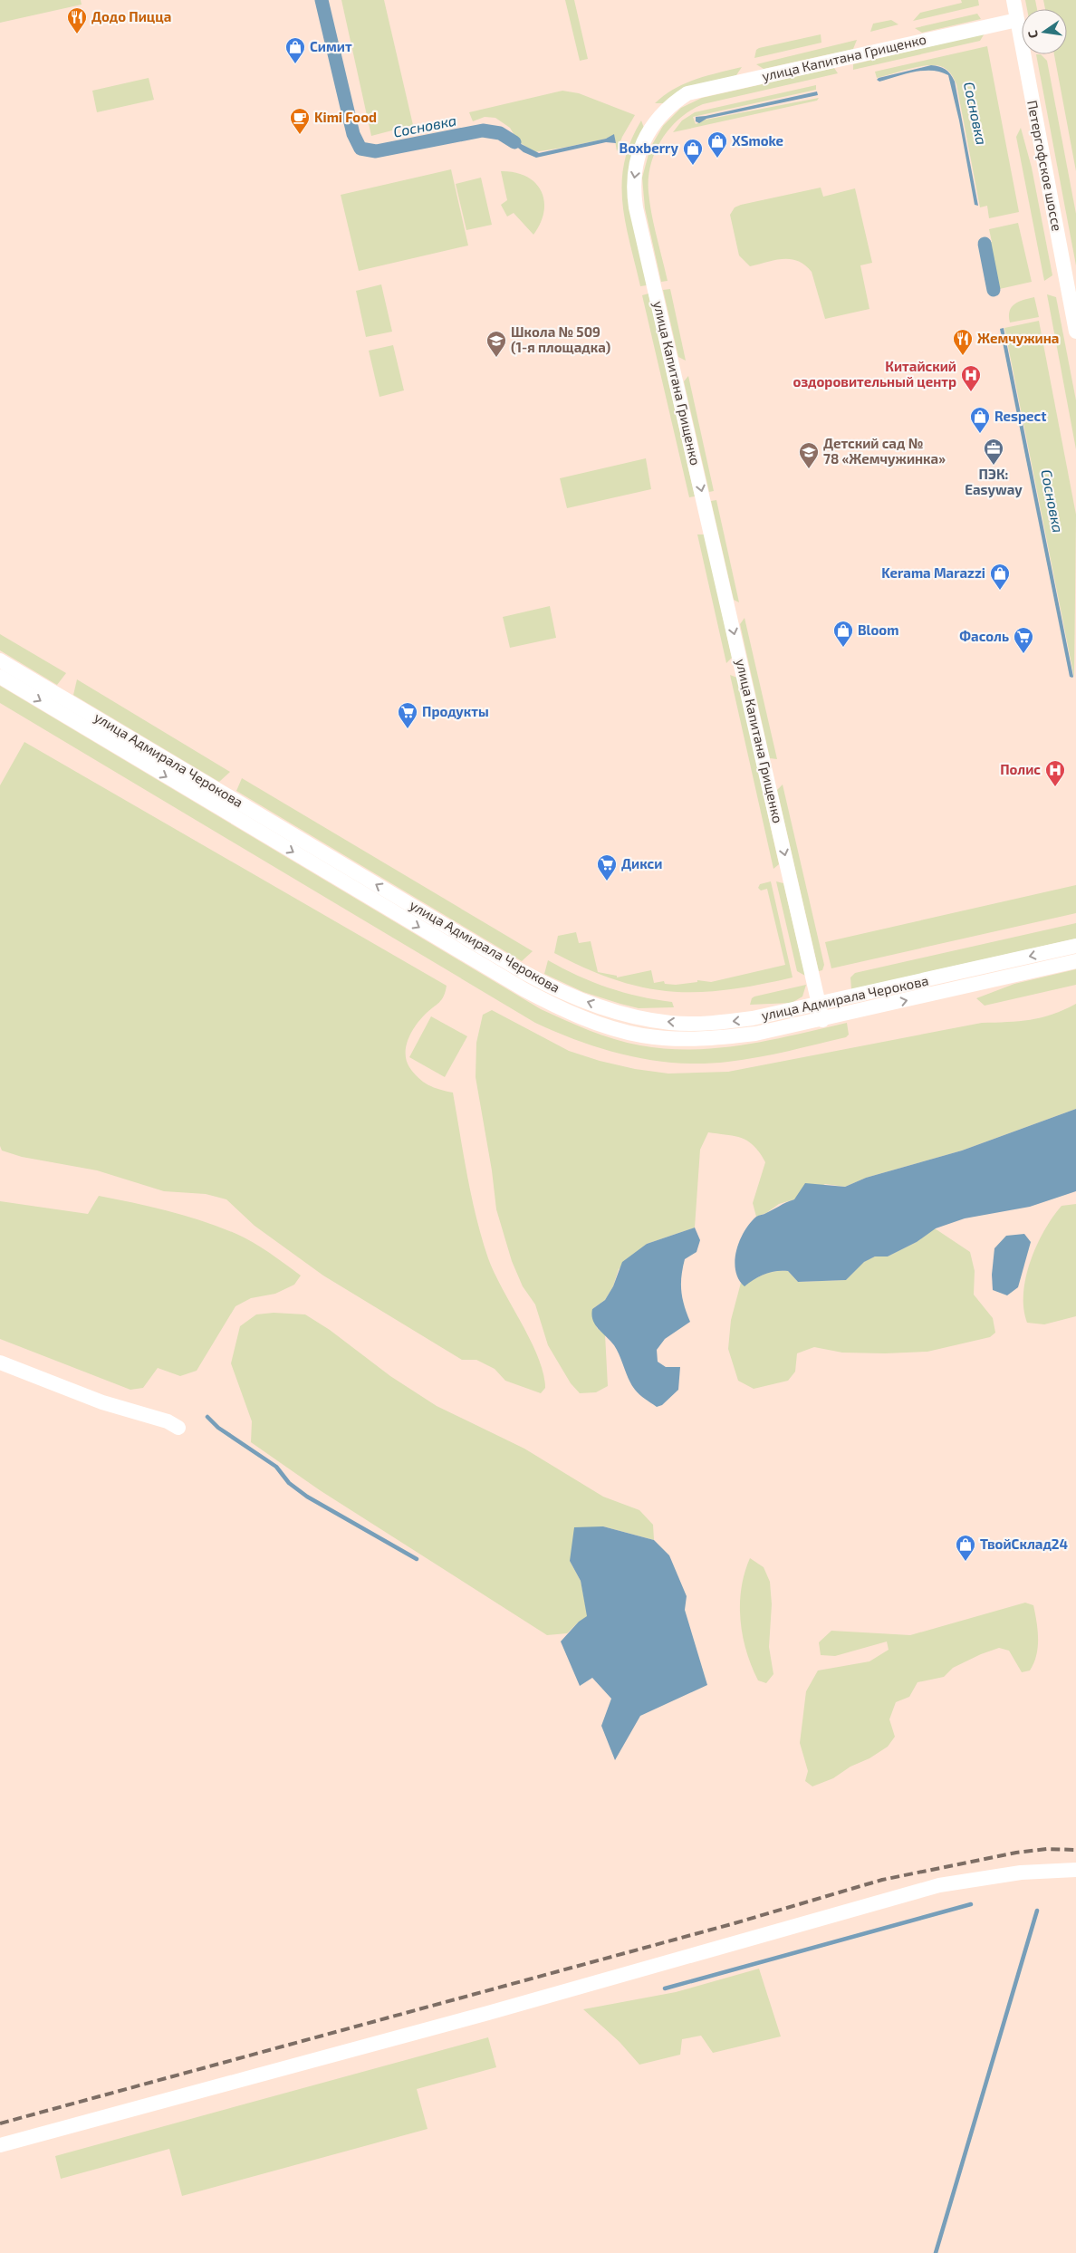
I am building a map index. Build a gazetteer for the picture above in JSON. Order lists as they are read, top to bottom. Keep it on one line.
{"streets":{"street":["улица Капитана Грищенко","Петергофское шоссе","улица Адмирала Черокова"]},"crossings":[["улица Капитана Грищенко","Петергофское шоссе"],["улица Капитана Грищенко","улица Адмирала Черокова"]],"water":["Сосновка"],"places":{"restaurant":["Додо Пицца","Жемчужина"],"shop":["Симит","XSmoke","Boxberry","Respect","Kerama Marazzi","Bloom","ТвойСклад24"],"cafe":["Kimi Food"],"school or university":["Школа № 509 (1-я площадка)","Детский сад № 78 «Жемчужинка»"],"hospital":["Китайский оздоровительный центр","Полис"],"office":["ПЭК: Easyway"],"supermarket":["Фасоль","Продукты","Дикси"]},"north":"left"}
